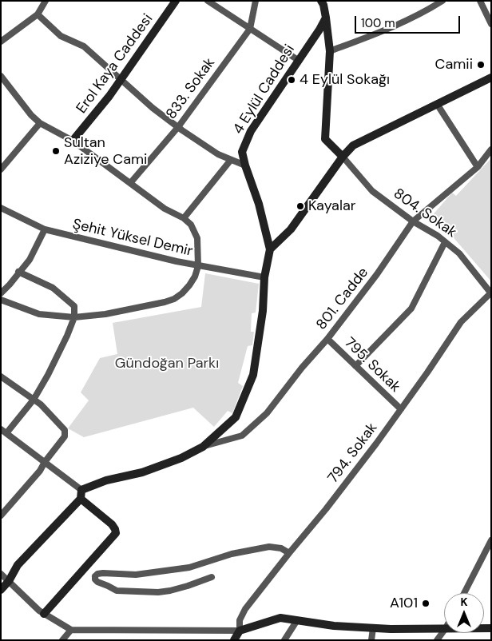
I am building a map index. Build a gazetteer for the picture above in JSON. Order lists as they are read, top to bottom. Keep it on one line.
{"streets":{"street":["Erol Kaya Caddesi","833. Sokak","4 Eylül Caddesi","804. Sokak","Şehit Yüksel Demir","801. Cadde","795. Sokak","794. Sokak"]},"crossings":[["804. Sokak","801. Cadde"],["804. Sokak","794. Sokak"],["801. Cadde","795. Sokak"],["795. Sokak","794. Sokak"]],"parks":["Gündoğan Parkı"],"places":["Camii","4 Eylül Sokağı","Sultan Aziziye Cami","Kayalar","A101"],"scale_bar":"100 m","north":"top"}
